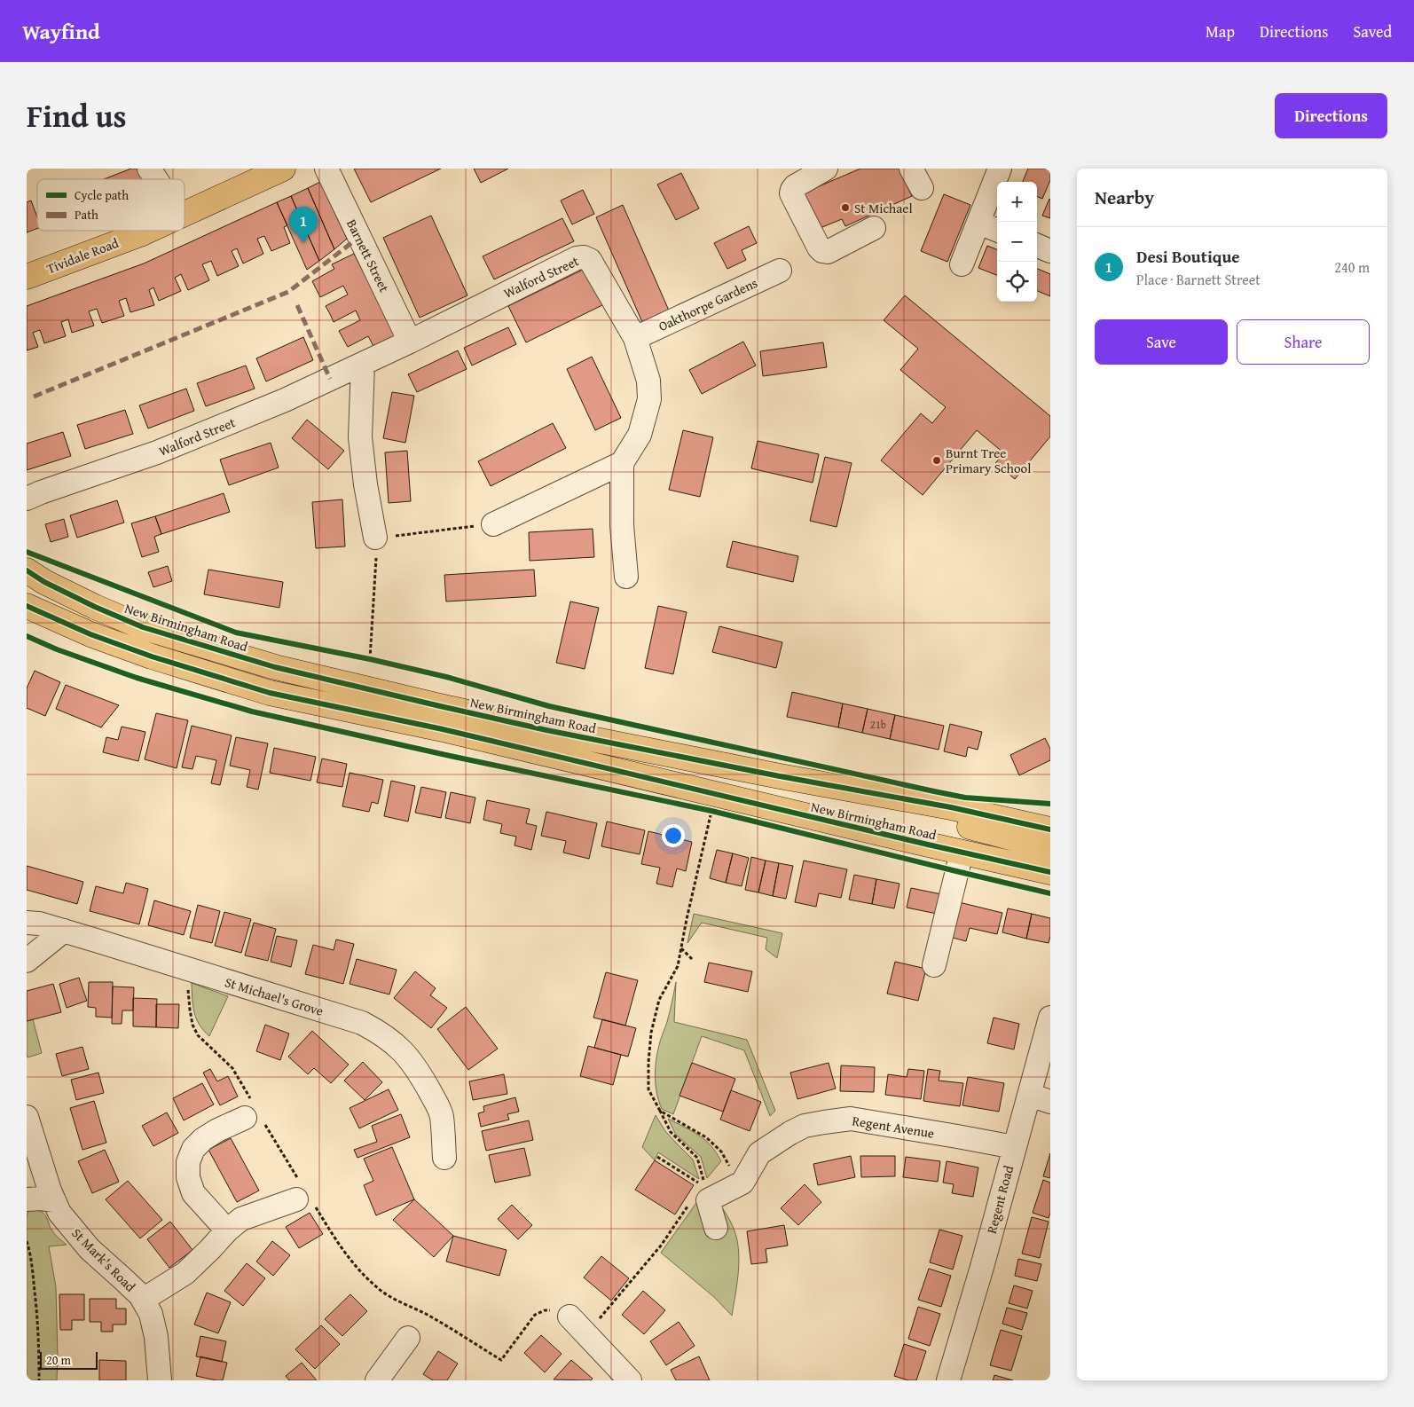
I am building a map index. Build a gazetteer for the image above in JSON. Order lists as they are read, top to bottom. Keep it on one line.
{"streets":{"main road":["Tividale Road","New Birmingham Road"],"street":["Barnett Street","Walford Street","Oakthorpe Gardens","St Michael's Grove","Regent Avenue","Regent Road","St Mark's Road"]},"crossings":[["Barnett Street","Walford Street"],["Walford Street","Oakthorpe Gardens"],["Regent Avenue","Regent Road"]],"places":["St Michael","Burnt Tree Primary School"],"house_numbers":["21b"],"legend":["Cycle path","Path"],"scale_bar":"20 m","page":{"header":"Wayfind","nav":["Map","Directions","Saved"],"title":"Find us","buttons":["Directions",["Save","Share"]],"heading":"Nearby","map_buttons":["+","−"],"pins":"1","list":[{"mark":"1","name":"Desi Boutique","note":"Place · Barnett Street","value":"240 m"}],"scale":"20 m"}}
